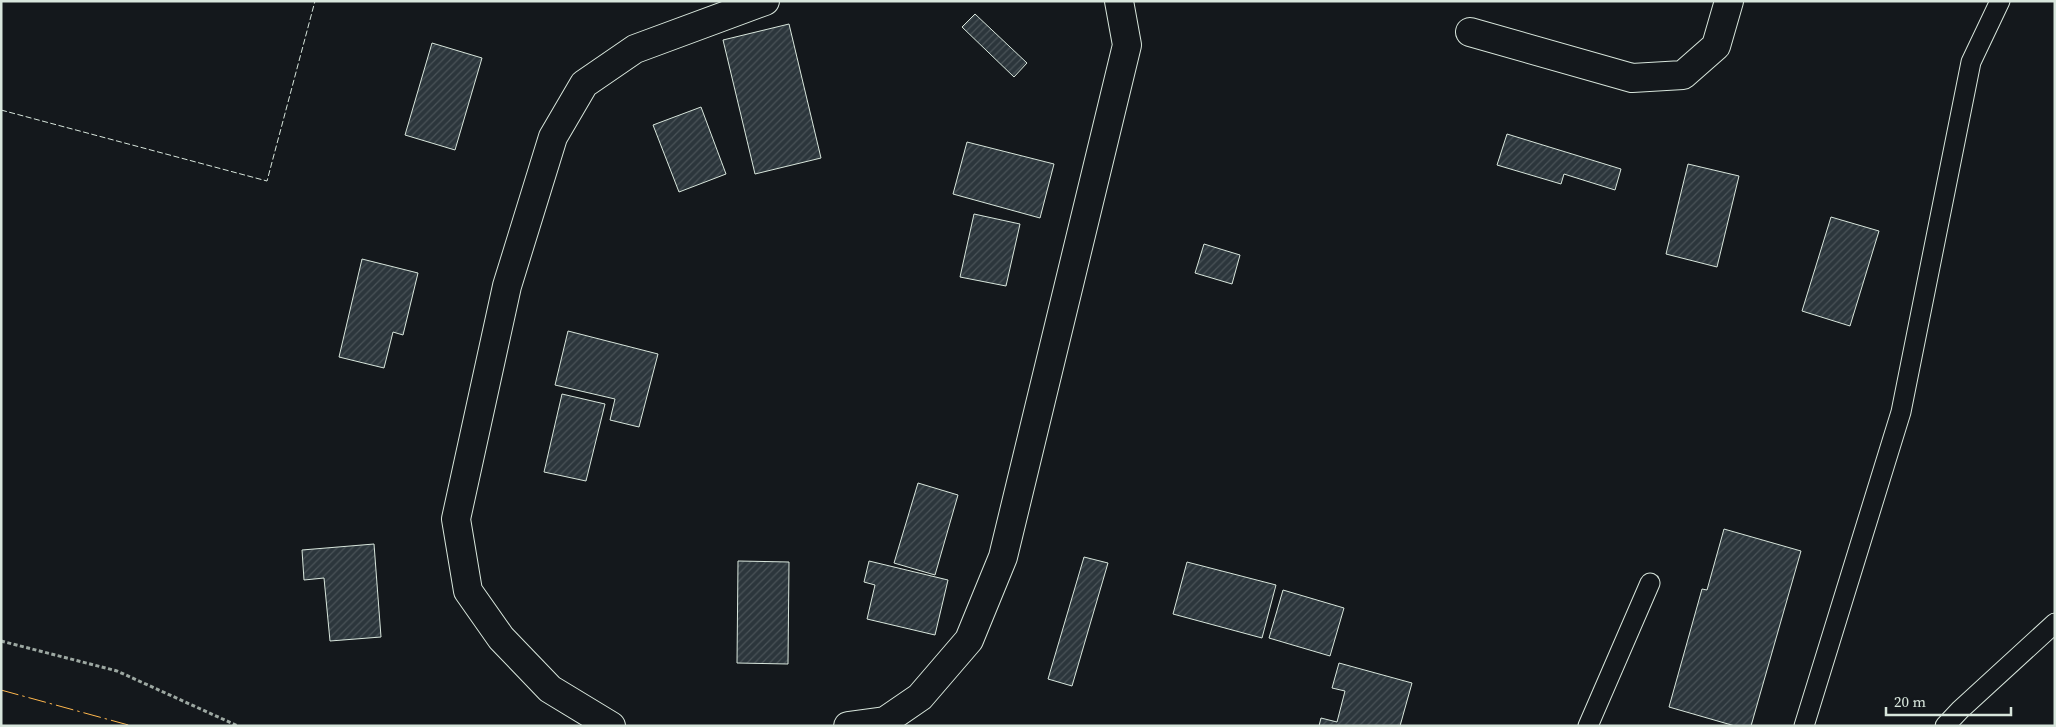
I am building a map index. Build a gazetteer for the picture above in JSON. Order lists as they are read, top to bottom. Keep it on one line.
{"scale_bar":"20 m"}
